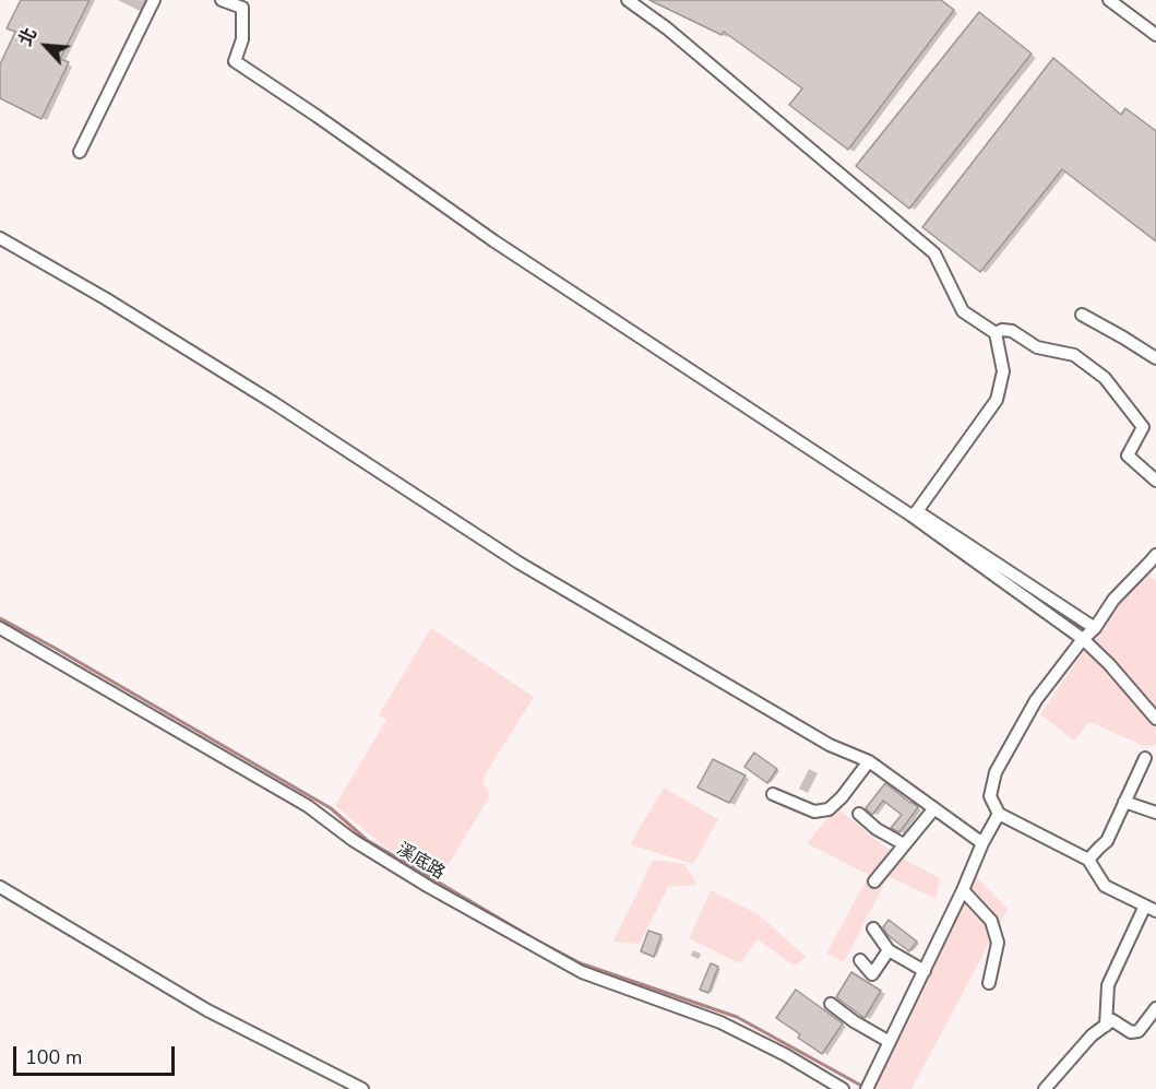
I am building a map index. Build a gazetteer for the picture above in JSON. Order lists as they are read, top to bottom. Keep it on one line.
{"streets":{"street":["溪底路"]},"scale_bar":"100 m","north":"top left"}
